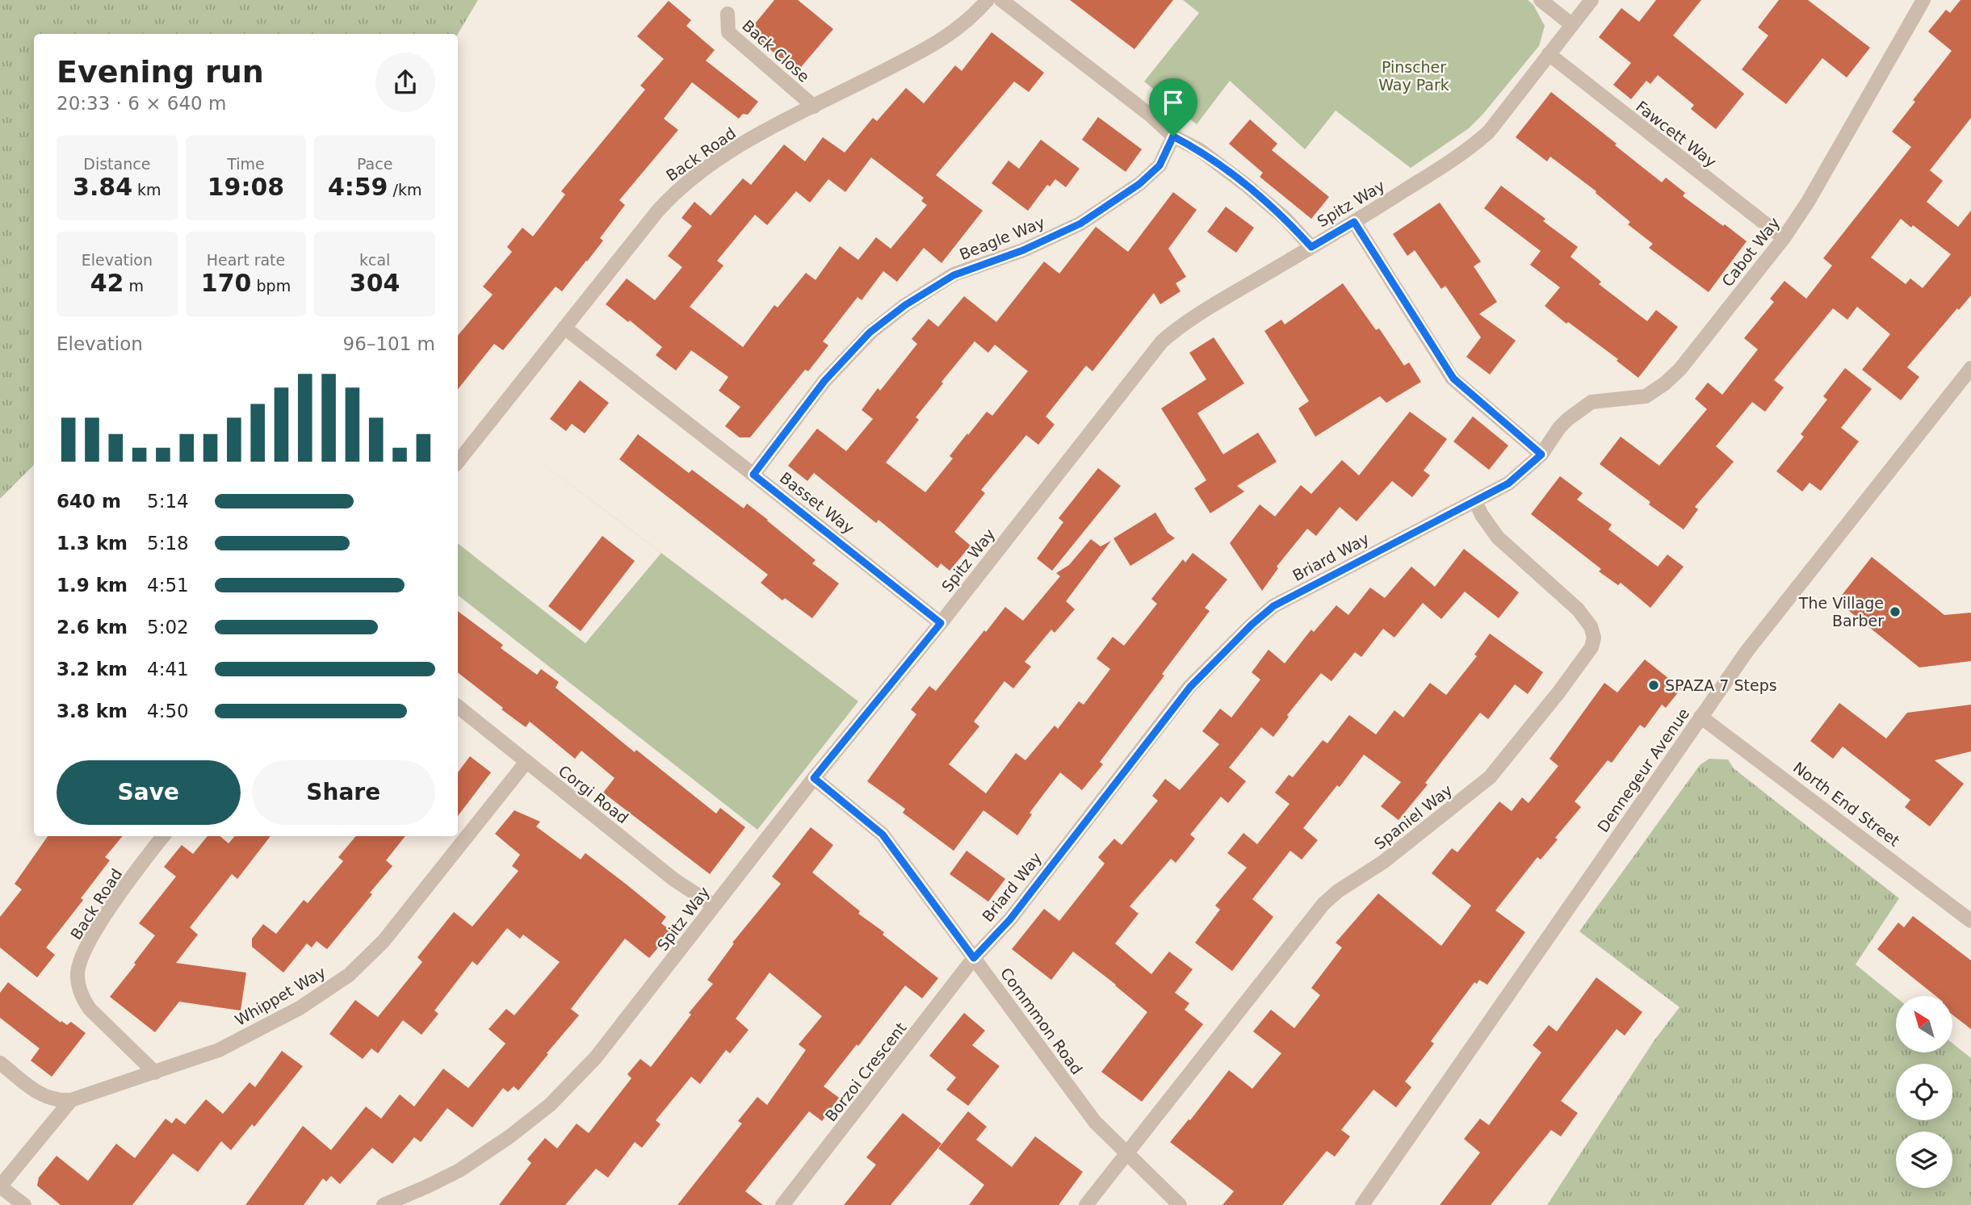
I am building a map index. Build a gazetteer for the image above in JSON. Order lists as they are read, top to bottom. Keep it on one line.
{"streets":{"street":["Back Close","Fawcett Way","Back Road","Spitz Way","Beagle Way","Cabot Way","Basset Way","Briard Way","Dennegeur Avenue","Corgi Road","North End Street","Spaniel Way","Whippet Way","Commmon Road","Borzoi Crescent"]},"crossings":[["Back Close","Back Road"],["Fawcett Way","Spitz Way"],["Fawcett Way","Cabot Way"],["Back Road","Basset Way"],["Back Road","Whippet Way"],["Spitz Way","Basset Way"],["Spitz Way","Corgi Road"],["Spitz Way","Commmon Road"],["Beagle Way","Basset Way"],["Cabot Way","Briard Way"],["Briard Way","Spaniel Way"],["Briard Way","Commmon Road"],["Briard Way","Borzoi Crescent"],["Dennegeur Avenue","North End Street"],["Corgi Road","Whippet Way"],["Spaniel Way","Commmon Road"],["Commmon Road","Borzoi Crescent"]],"parks":["Pinscher Way Park"],"places":["The Village Barber","SPAZA 7 Steps"],"north":"top left","page":{"heading":["Evening run","20:33 · 6 × 640 m"],"stats":[["Distance","3.84 km"],["Time","19:08"],["Pace","4:59 /km"],["Elevation","42 m"],["Heart rate","170 bpm"],["kcal","304"]],"chart":["Elevation","96–101 m"],"list":[{"name":"640 m","note":"5:14"},{"name":"1.3 km","note":"5:18"},{"name":"1.9 km","note":"4:51"},{"name":"2.6 km","note":"5:02"},{"name":"3.2 km","note":"4:41"},{"name":"3.8 km","note":"4:50"}],"buttons":["Save","Share"]}}
